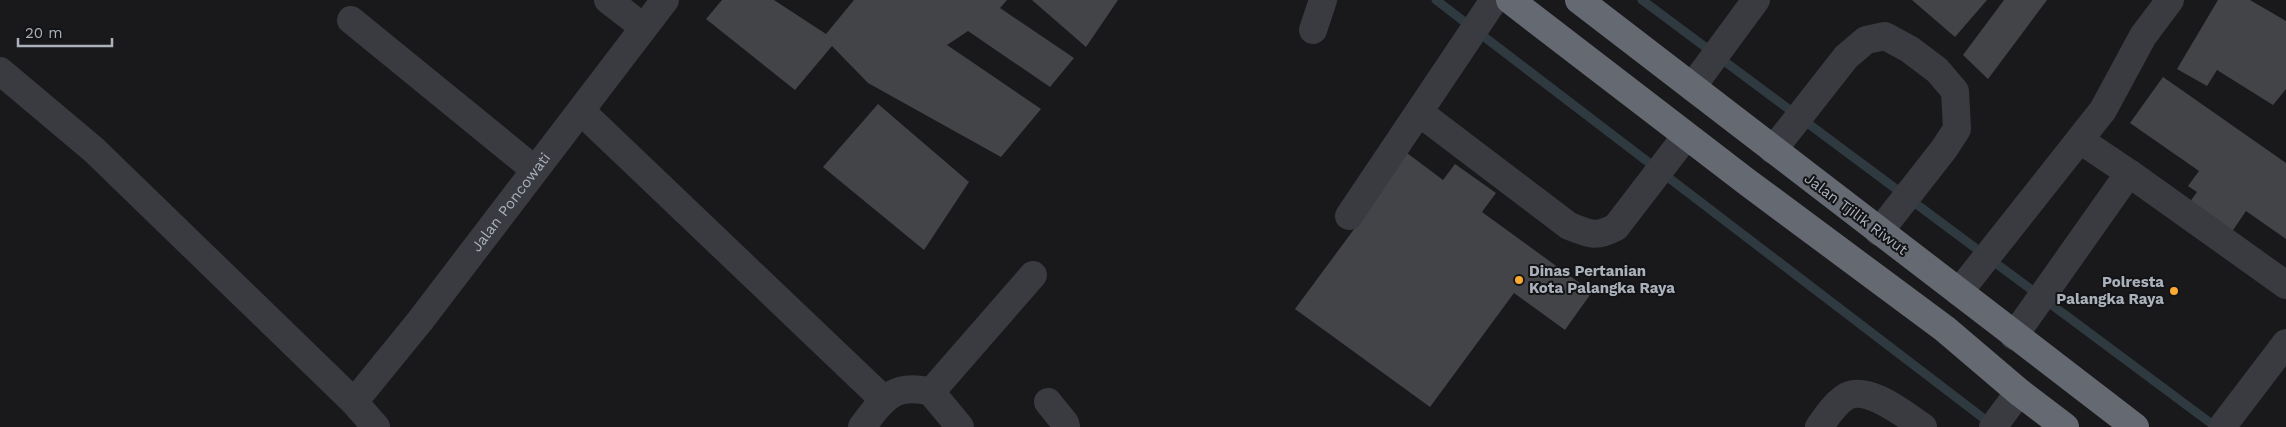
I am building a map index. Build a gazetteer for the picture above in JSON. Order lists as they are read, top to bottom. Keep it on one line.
{"streets":{"highway":["Jalan Tjilik Riwut"],"street":["Jalan Poncowati"]},"places":["Dinas Pertanian Kota Palangka Raya","Polresta Palangka Raya"],"scale_bar":"20 m"}
